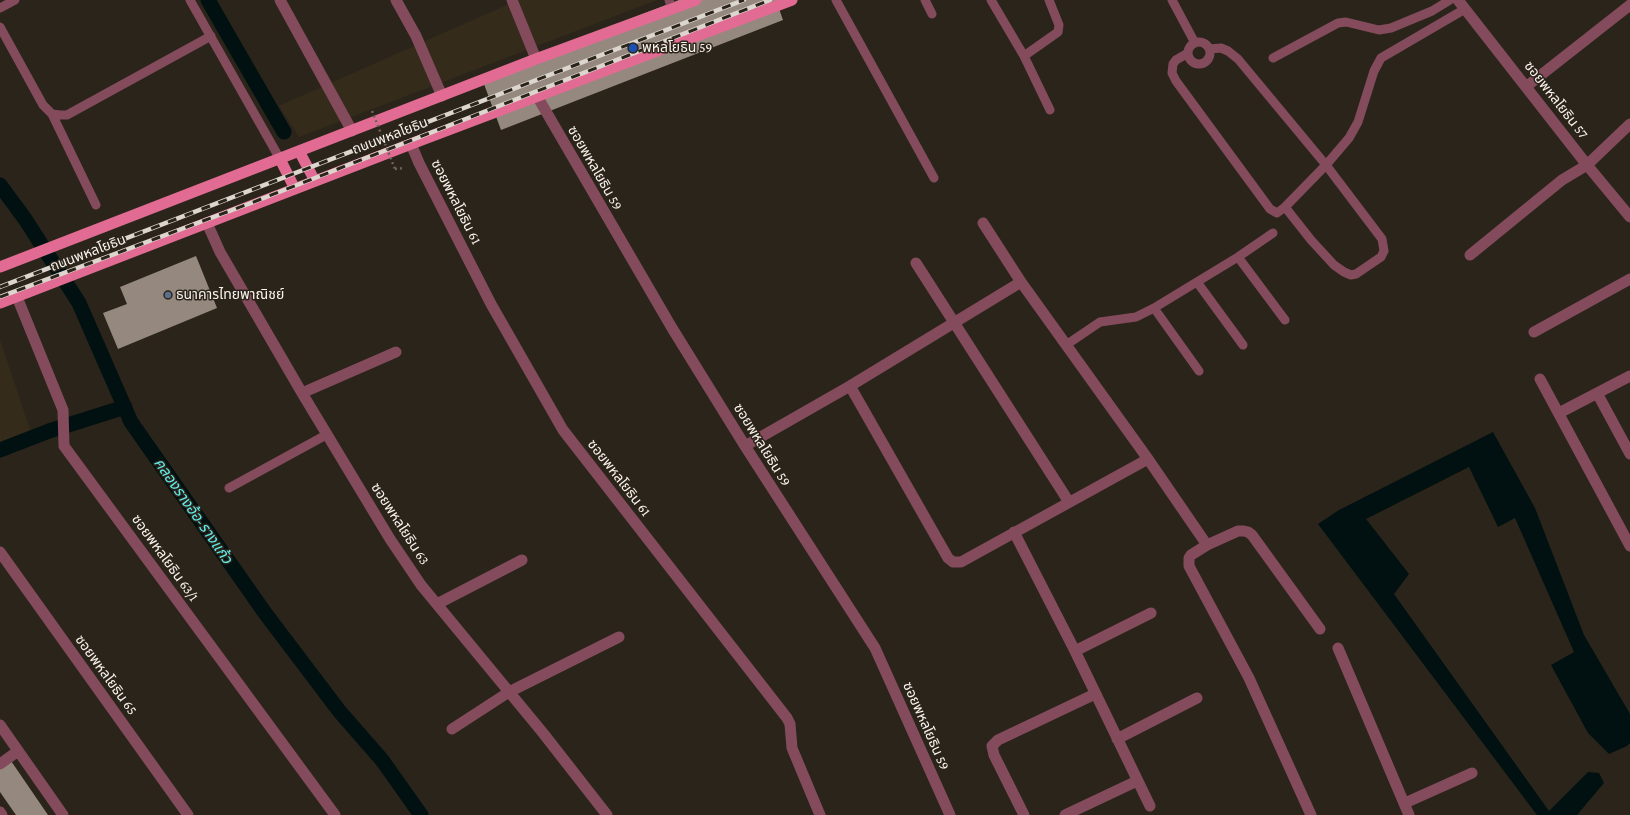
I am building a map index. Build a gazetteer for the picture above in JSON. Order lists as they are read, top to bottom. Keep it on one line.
{"streets":{"main road":["ถนนพหลโยธิน"],"street":["ซอยพหลโยธิน 57","ซอยพหลโยธิน 59","ซอยพหลโยธิน 61","ซอยพหลโยธิน 63","ซอยพหลโยธิน 63/1","ซอยพหลโยธิน 65"]},"crossings":[["ถนนพหลโยธิน","ซอยพหลโยธิน 59"],["ถนนพหลโยธิน","ซอยพหลโยธิน 61"],["ถนนพหลโยธิน","ซอยพหลโยธิน 63"],["ถนนพหลโยธิน","ซอยพหลโยธิน 63/1"]],"water":["คลองรางอ้อ-รางแก้ว"],"places":["พหลโยธิน 59","ธนาคารไทยพาณิชย์"]}
